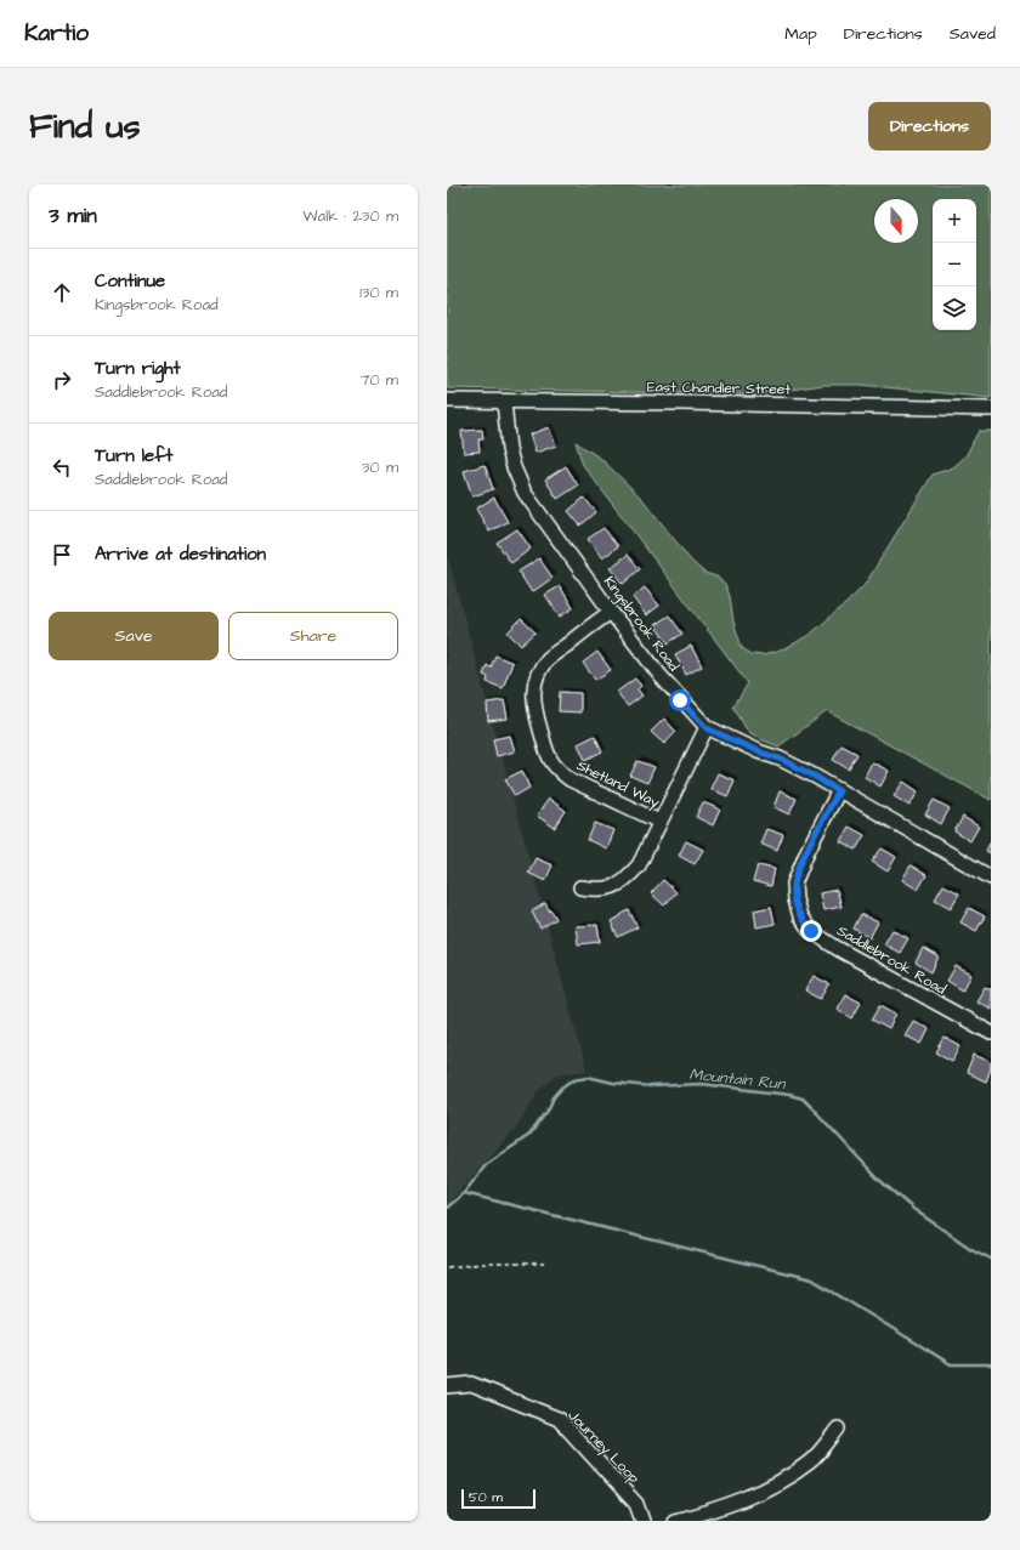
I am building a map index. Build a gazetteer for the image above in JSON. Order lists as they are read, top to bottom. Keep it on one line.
{"streets":{"street":["East Chandler Street","Kingsbrook Road","Shetland Way","Saddlebrook Road","Journey Loop"]},"crossings":[["East Chandler Street","Kingsbrook Road"],["Kingsbrook Road","Shetland Way"],["Kingsbrook Road","Saddlebrook Road"]],"water":["Mountain Run"],"scale_bar":"50 m","north":"bottom","page":{"header":"Kartio","nav":["Map","Directions","Saved"],"buttons":["Directions",["Save","Share"]],"title":"Find us","heading":["3 min","Walk · 230 m"],"map_buttons":["+","−"],"list":[["Continue","Kingsbrook Road","130 m"],["Turn right","Saddlebrook Road","70 m"],["Turn left","Saddlebrook Road","30 m"],"Arrive at destination"],"scale":"50 m"}}
